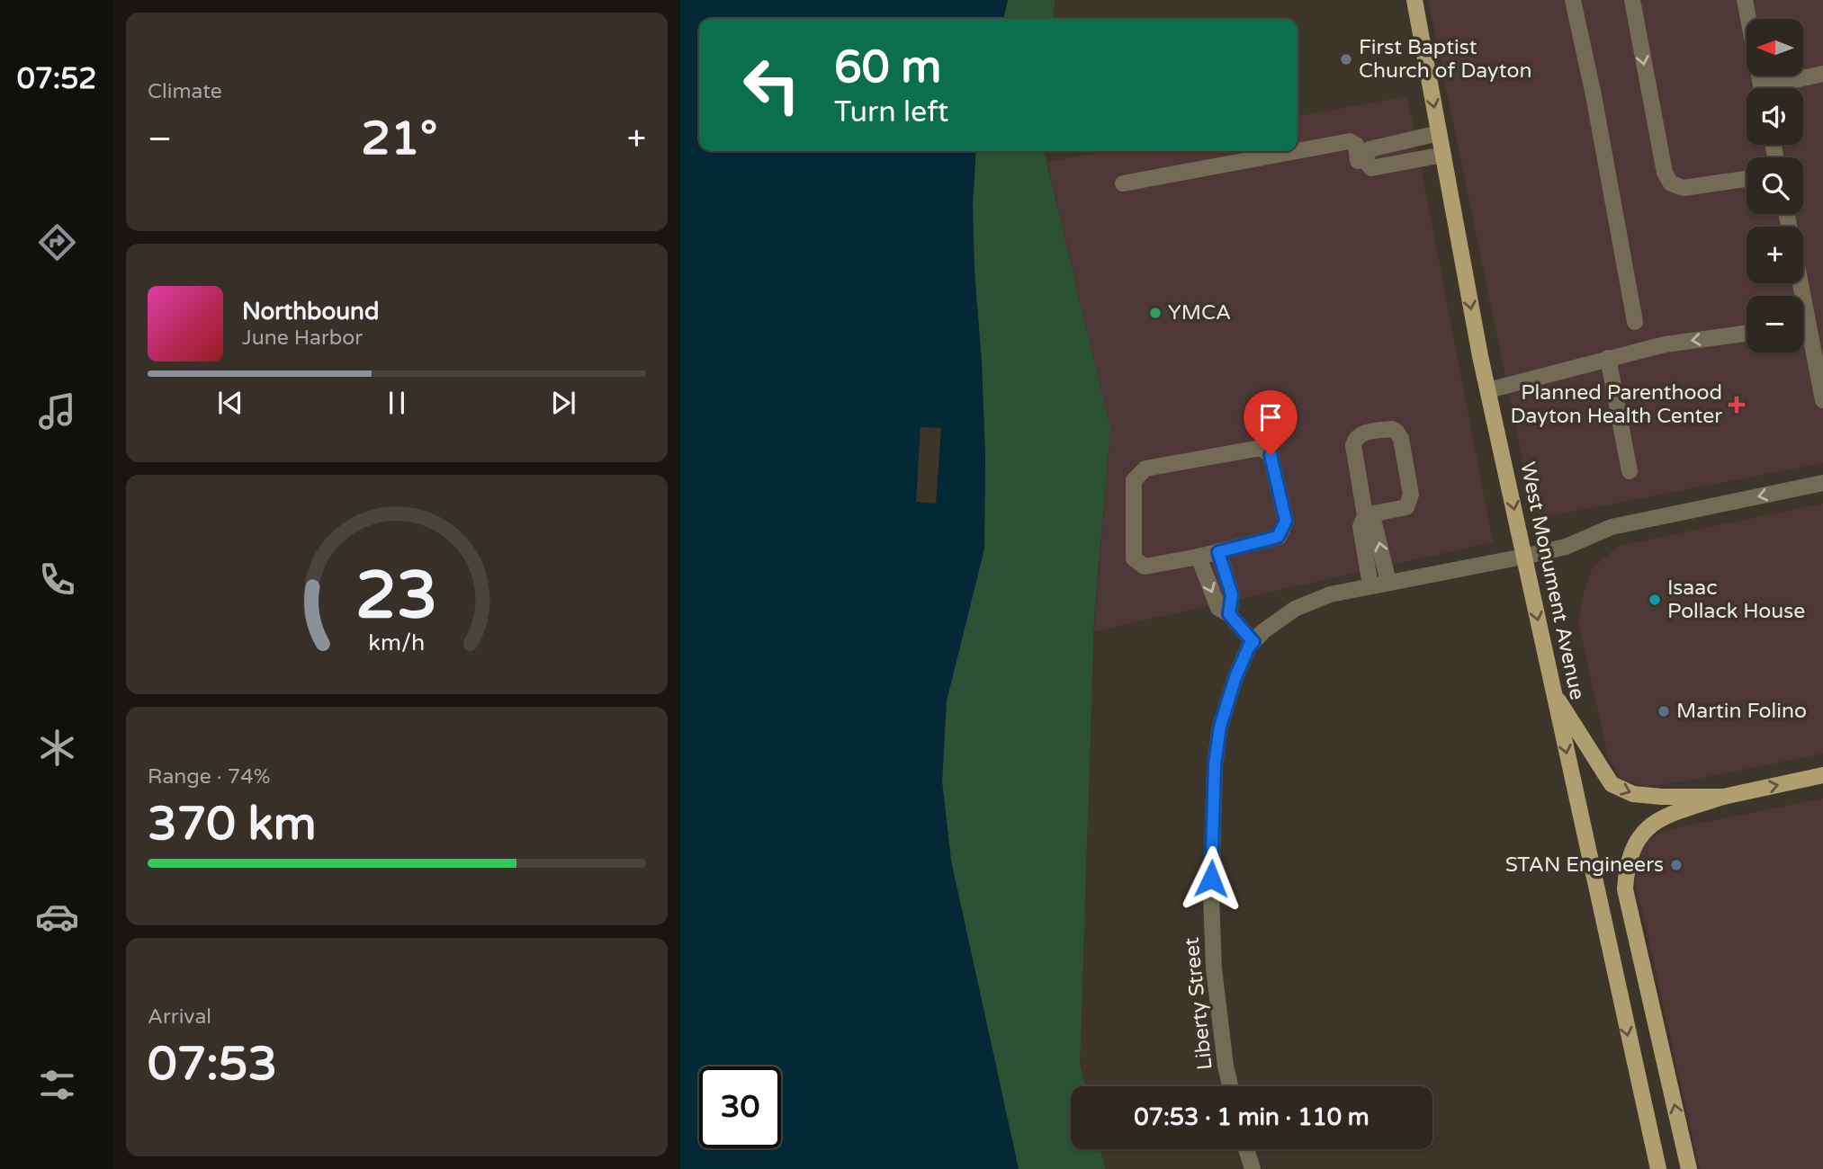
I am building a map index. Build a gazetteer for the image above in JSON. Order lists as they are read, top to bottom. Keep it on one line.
{"streets":{"main road":["West Monument Avenue"],"street":["Liberty Street"]},"one_way":["West Monument Avenue"],"places":{"other":["First Baptist Church of Dayton","YMCA","Isaac Pollack House","Martin Folino","STAN Engineers"],"health":["Planned Parenthood Dayton Health Center"]},"north":"left","page":{"tabs":"07:52","tile":["Climate",["Range · 74%","370 km"],["Arrival","07:53"]],"map_buttons":["+","−"],"turn":["60 m","Turn left"],"heat":["−","21°","+"],"song":["Northbound","June Harbor"],"limit":"30","trip":"07:53 · 1 min · 110 m","gauge":["23","km/h"]}}
